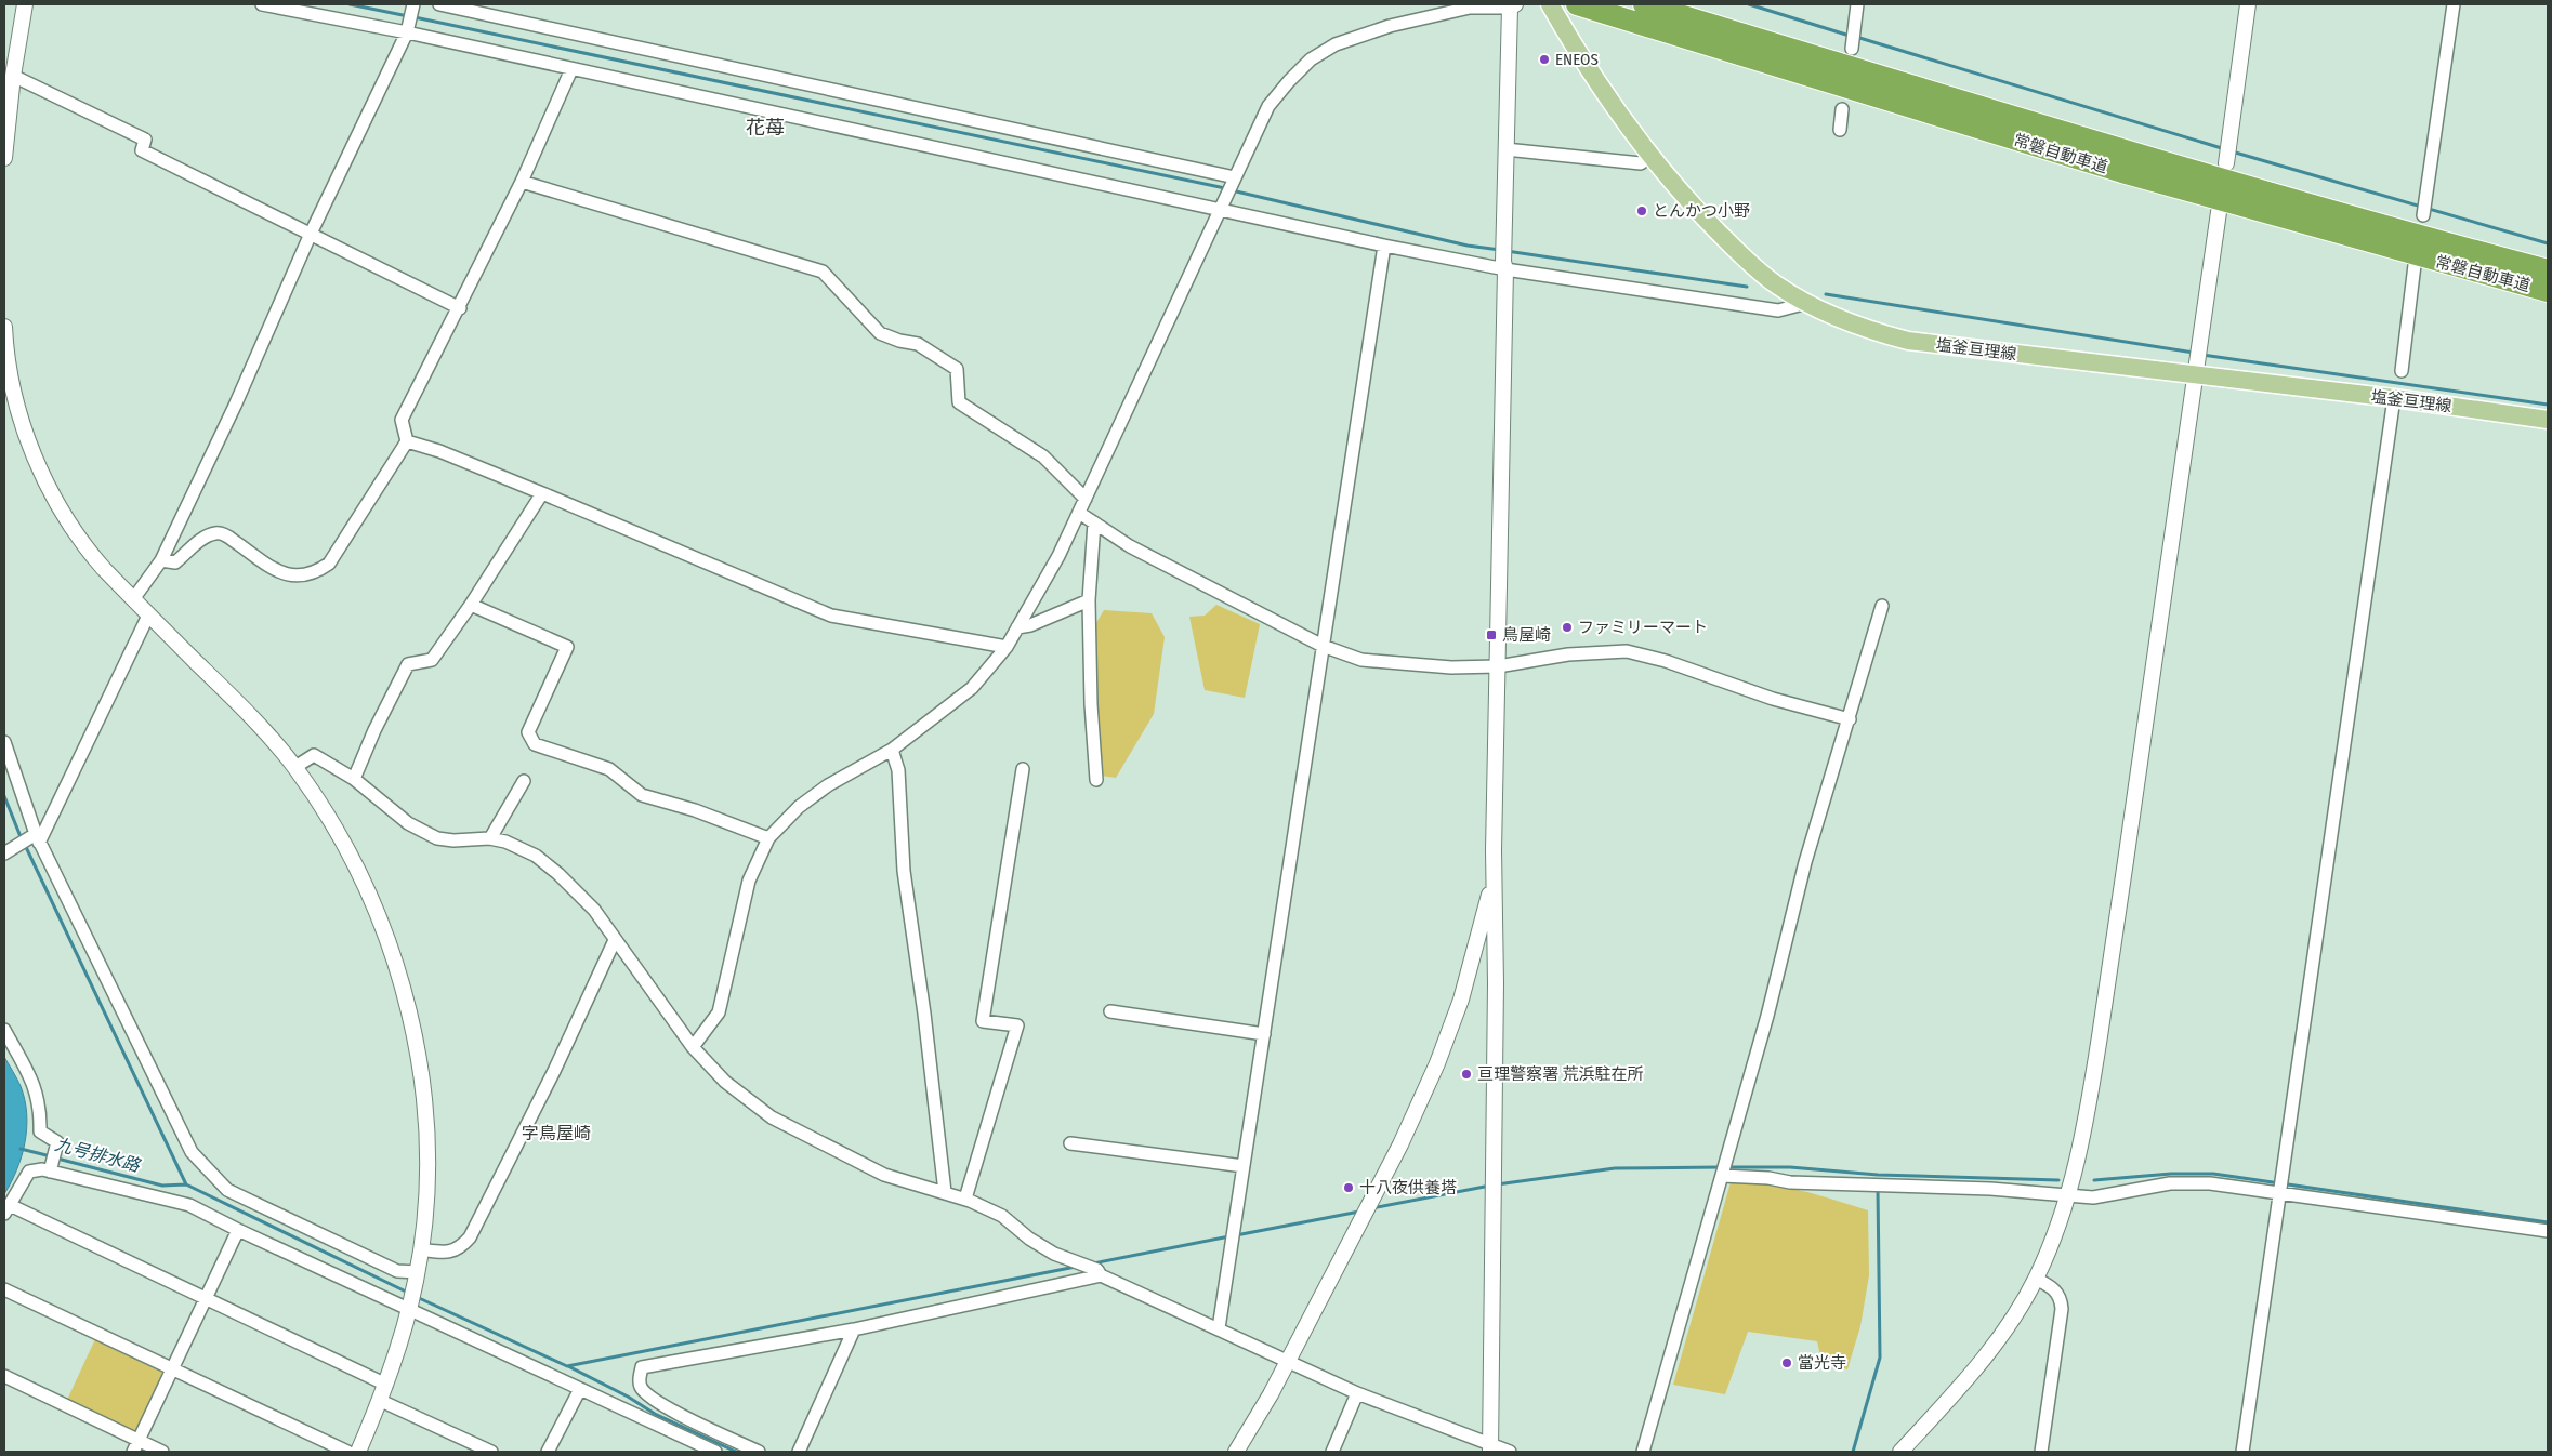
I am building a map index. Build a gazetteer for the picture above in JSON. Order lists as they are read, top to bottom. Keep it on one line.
{"streets":{"highway":["常磐自動車道"],"main road":["塩釜亘理線"]},"districts":["花苺","字鳥屋崎"],"water":["九号排水路"],"places":{"other":["ENEOS","とんかつ小野","ファミリーマート","亘理警察署 荒浜駐在所","十八夜供養塔","當光寺"],"transit":["鳥屋崎"]}}
